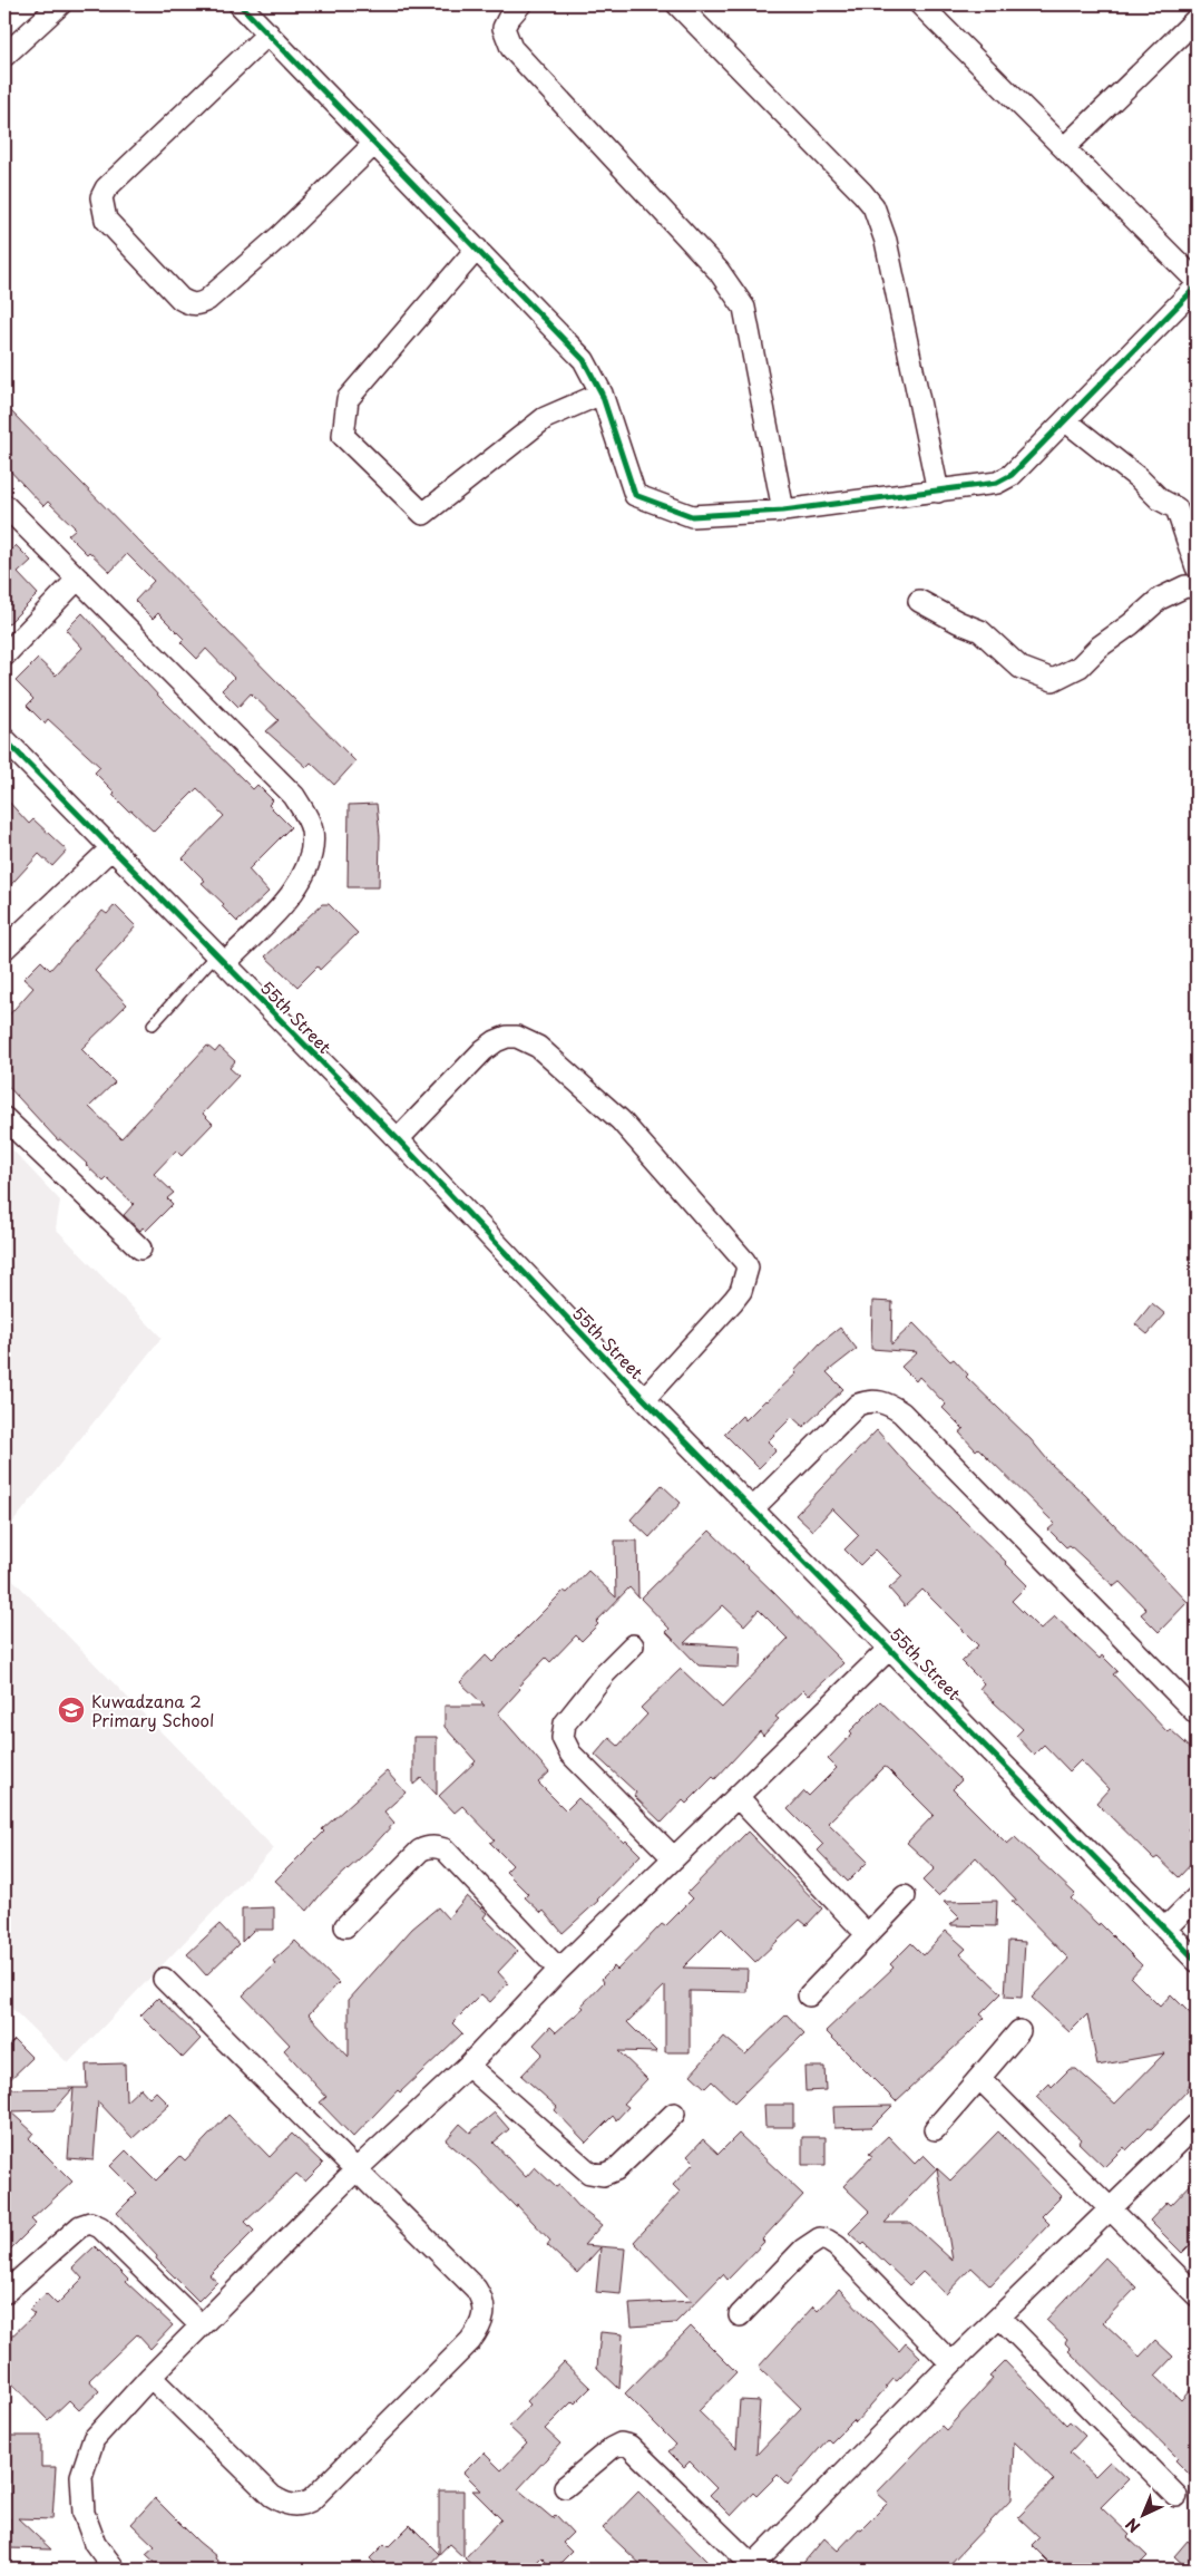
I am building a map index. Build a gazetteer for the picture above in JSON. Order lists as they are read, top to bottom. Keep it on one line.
{"streets":{"street":["55th Street"]},"places":{"school or university":["Kuwadzana 2 Primary School"]},"north":"bottom left"}
